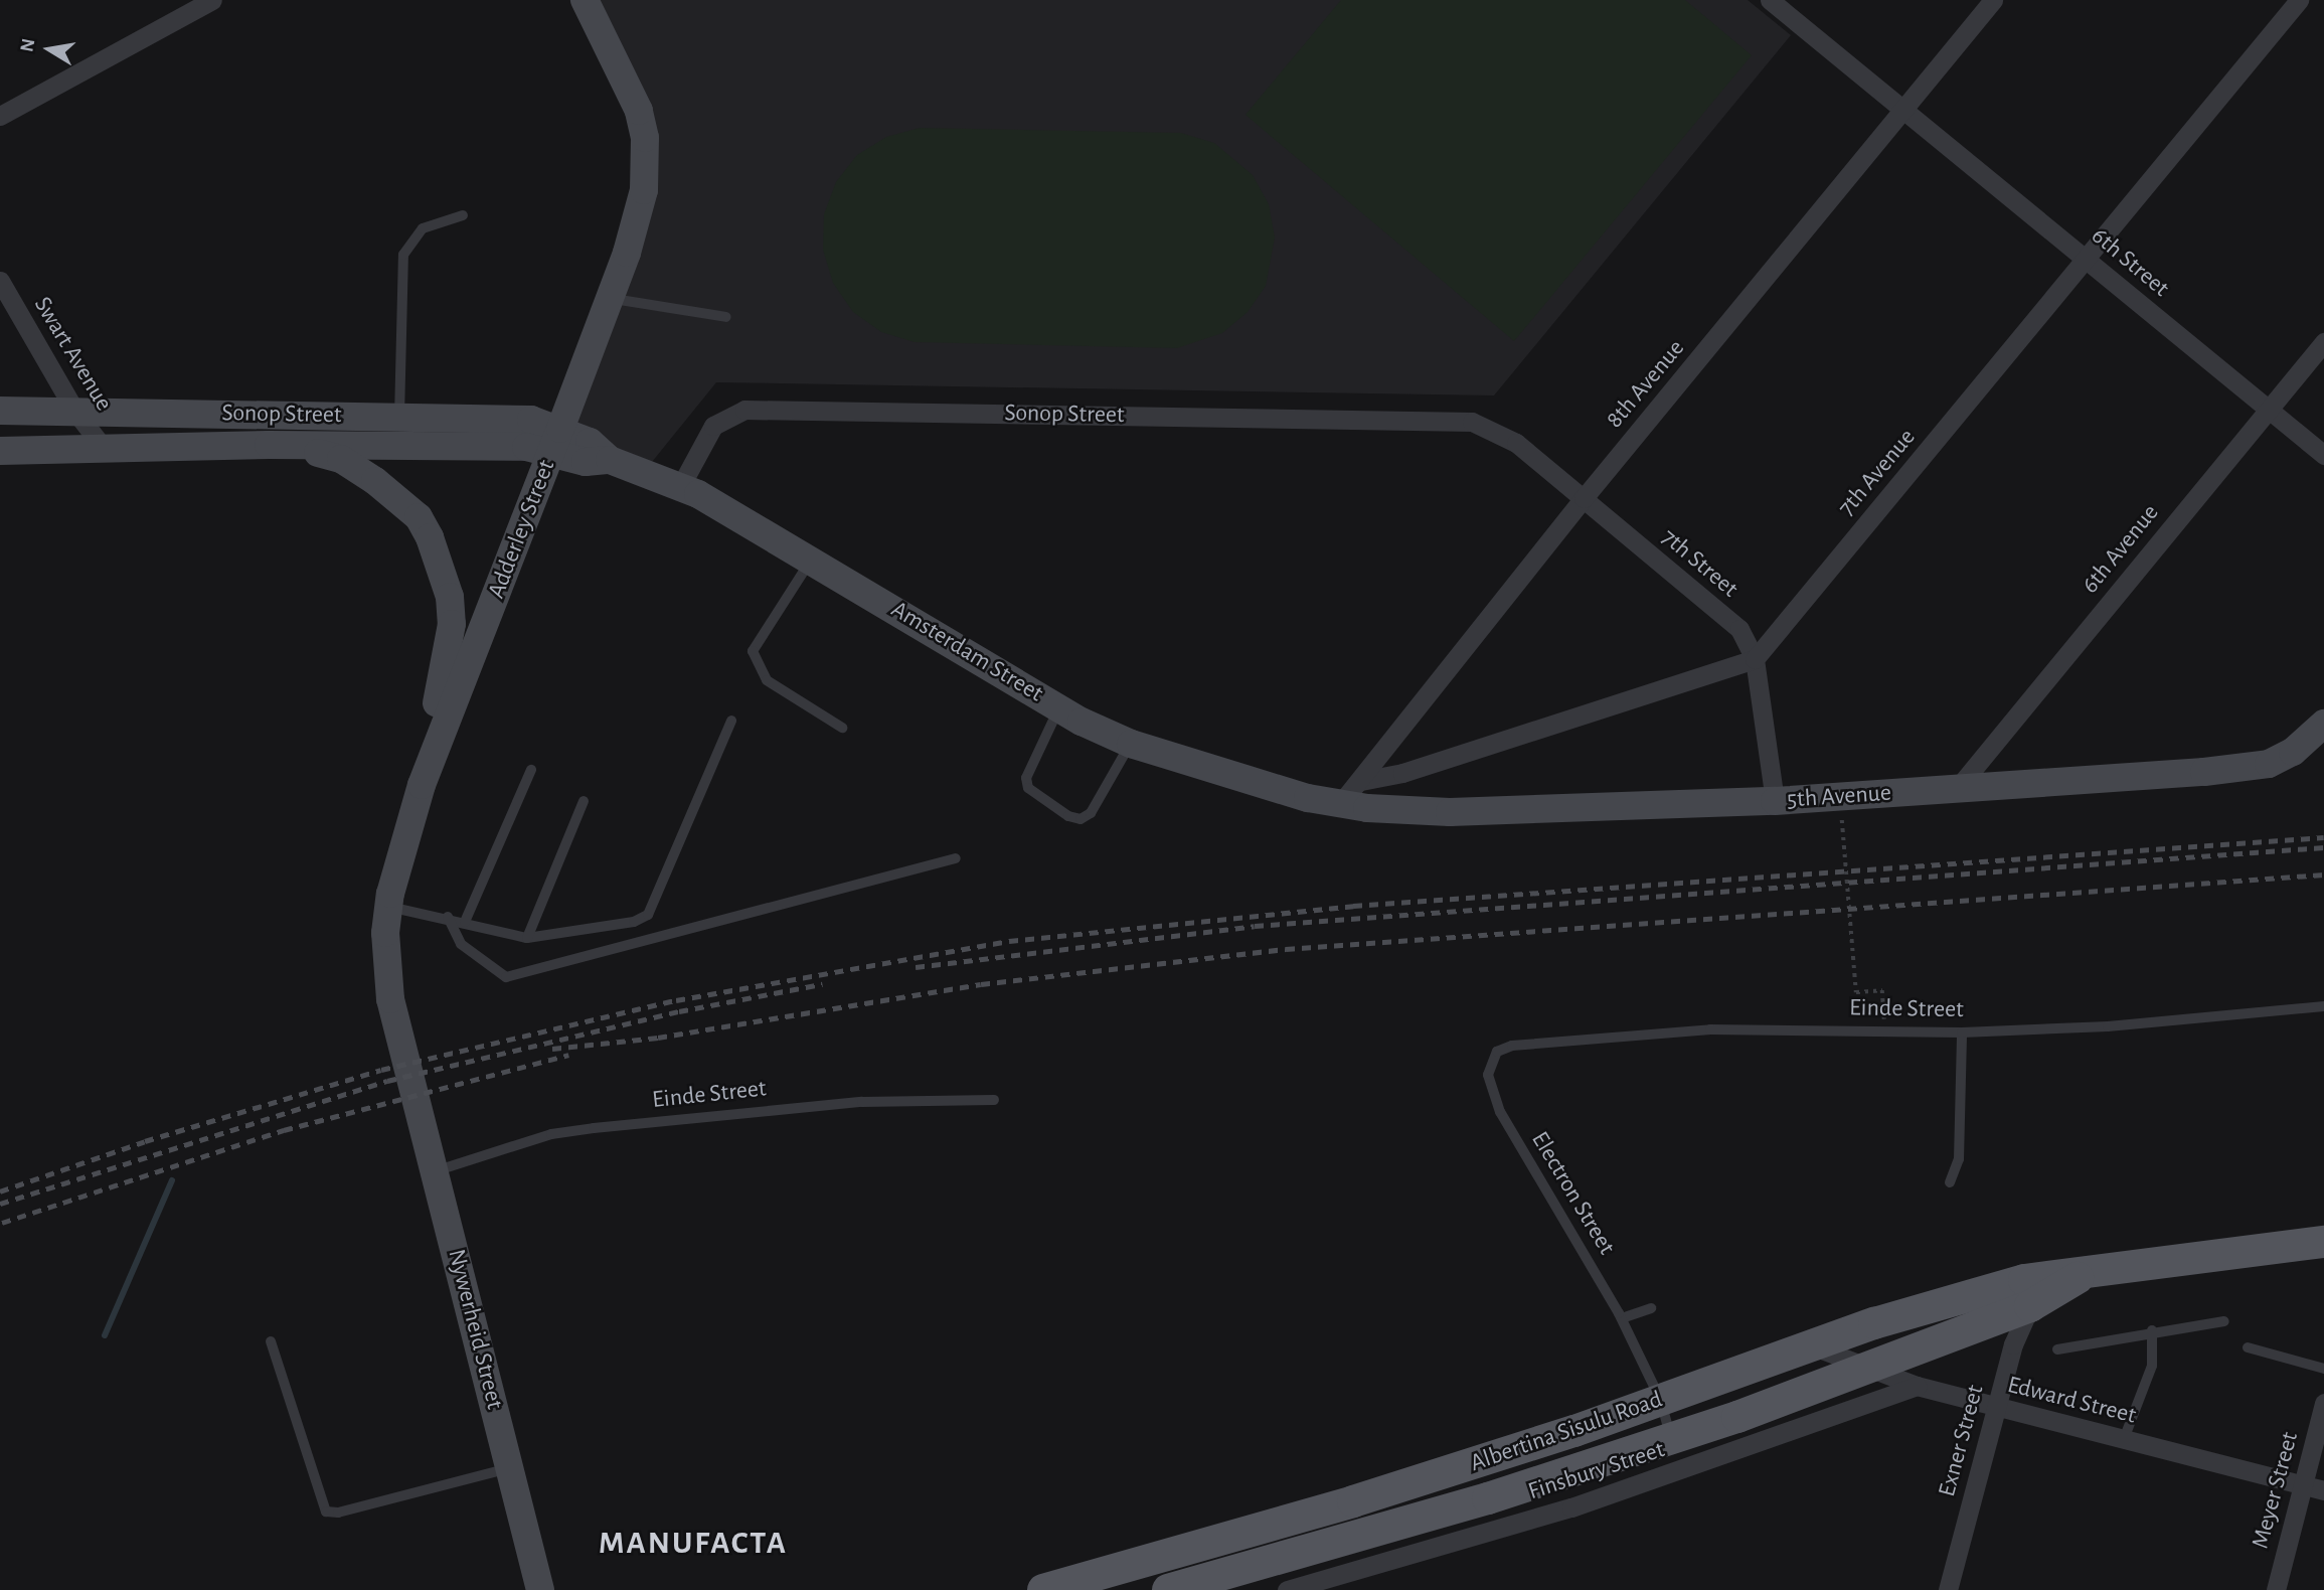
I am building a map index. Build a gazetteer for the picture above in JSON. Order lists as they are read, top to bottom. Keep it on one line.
{"streets":{"main road":["Albertina Sisulu Road"],"street":["6th Street","Swart Avenue","8th Avenue","Sonop Street","7th Avenue","Adderley Street","6th Avenue","7th Street","Amsterdam Street","5th Avenue","Nywerheid Street","Edward Street","Exner Street","Finsbury Street","Meyer Street"],"lane":["Einde Street","Electron Street"]},"crossings":[["6th Street","8th Avenue"],["6th Street","7th Avenue"],["6th Street","6th Avenue"],["Swart Avenue","Sonop Street"],["8th Avenue","7th Street"],["8th Avenue","Amsterdam Street"],["8th Avenue","5th Avenue"],["Sonop Street","Adderley Street"],["Sonop Street","7th Street"],["Sonop Street","Amsterdam Street"],["7th Avenue","7th Street"],["Adderley Street","Amsterdam Street"],["Adderley Street","Nywerheid Street"],["6th Avenue","5th Avenue"],["7th Street","5th Avenue"],["Amsterdam Street","5th Avenue"],["Einde Street","Electron Street"],["Einde Street","Nywerheid Street"],["Electron Street","Albertina Sisulu Road"],["Edward Street","Albertina Sisulu Road"],["Edward Street","Exner Street"],["Edward Street","Finsbury Street"],["Edward Street","Meyer Street"],["Albertina Sisulu Road","Exner Street"]],"districts":["MANUFACTA"],"north":"left"}
